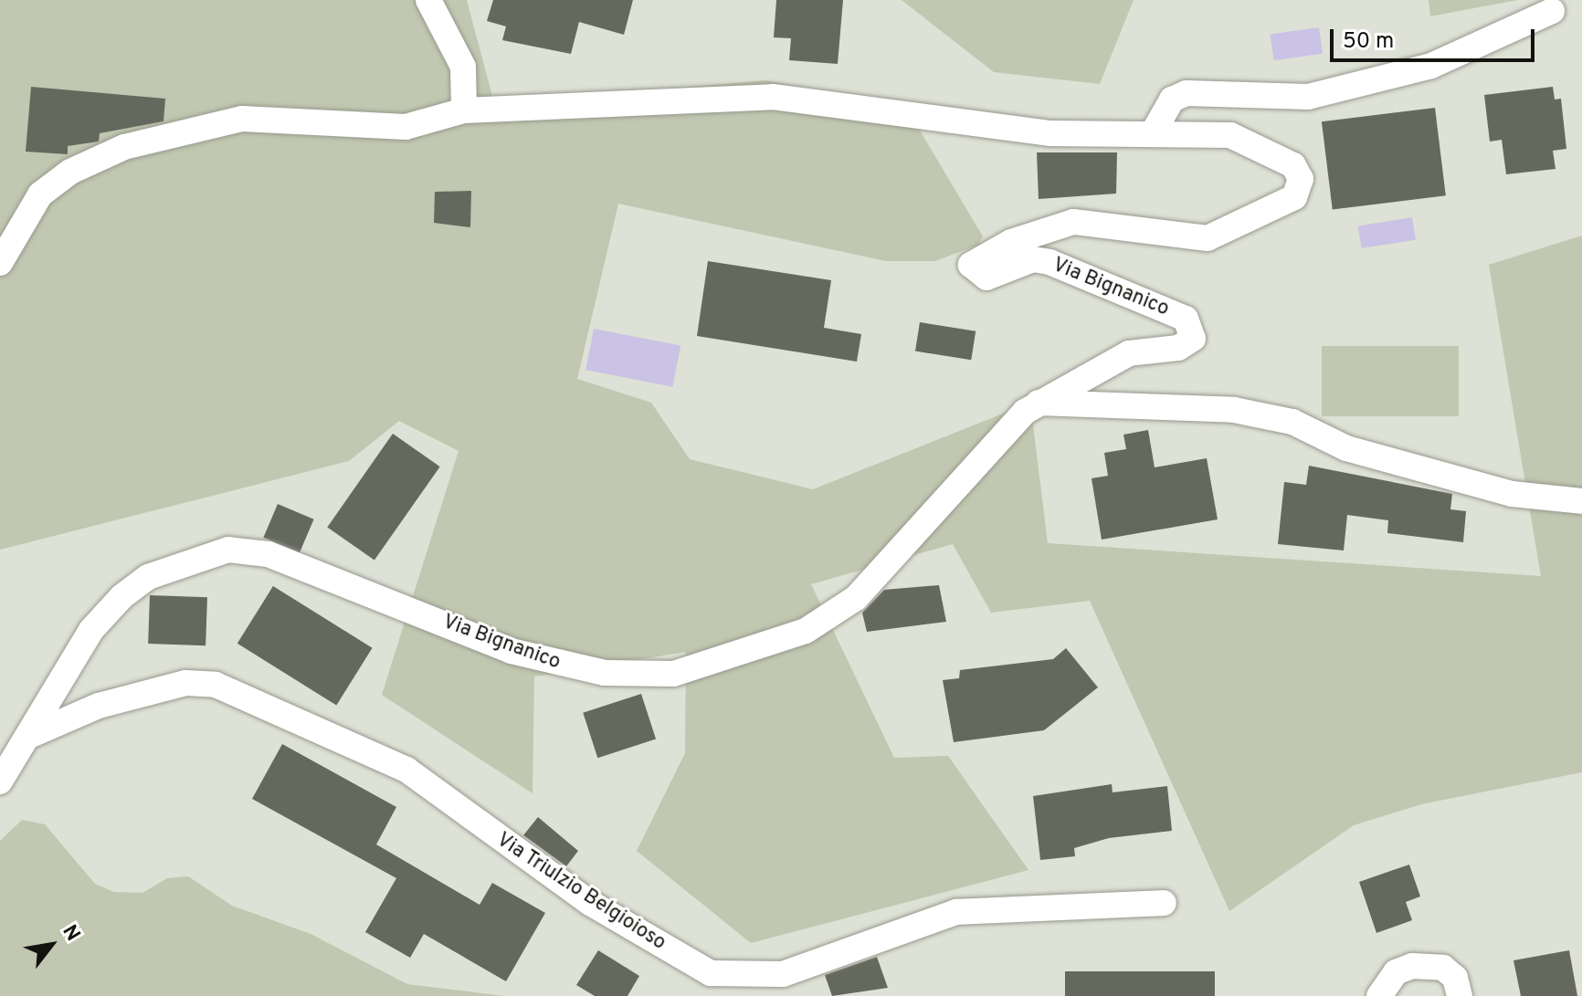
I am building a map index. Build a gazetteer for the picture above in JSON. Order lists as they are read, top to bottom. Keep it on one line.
{"streets":{"street":["Via Bignanico","Via Triulzio Belgioioso"]},"crossings":[["Via Bignanico","Via Triulzio Belgioioso"]],"scale_bar":"50 m","north":"top right"}
